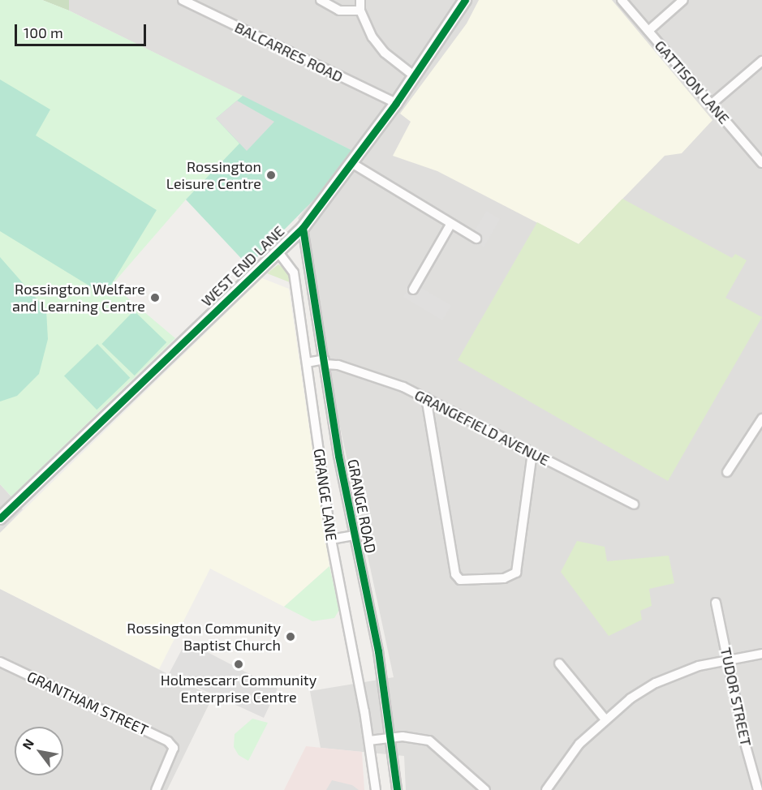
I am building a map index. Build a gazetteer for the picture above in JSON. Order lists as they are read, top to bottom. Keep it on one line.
{"streets":{"street":["BALCARRES ROAD","GATTISON LANE","WEST END LANE","GRANGEFIELD AVENUE","GRANGE LANE","GRANGE ROAD","TUDOR STREET","GRANTHAM STREET"]},"crossings":[["BALCARRES ROAD","WEST END LANE"],["WEST END LANE","GRANGE LANE"],["WEST END LANE","GRANGE ROAD"],["GRANGEFIELD AVENUE","GRANGE LANE"],["GRANGEFIELD AVENUE","GRANGE ROAD"]],"places":["Rossington Leisure Centre","Rossington Welfare and Learning Centre","Rossington Community Baptist Church","Holmescarr Community Enterprise Centre"],"scale_bar":"100 m","north":"top left"}
